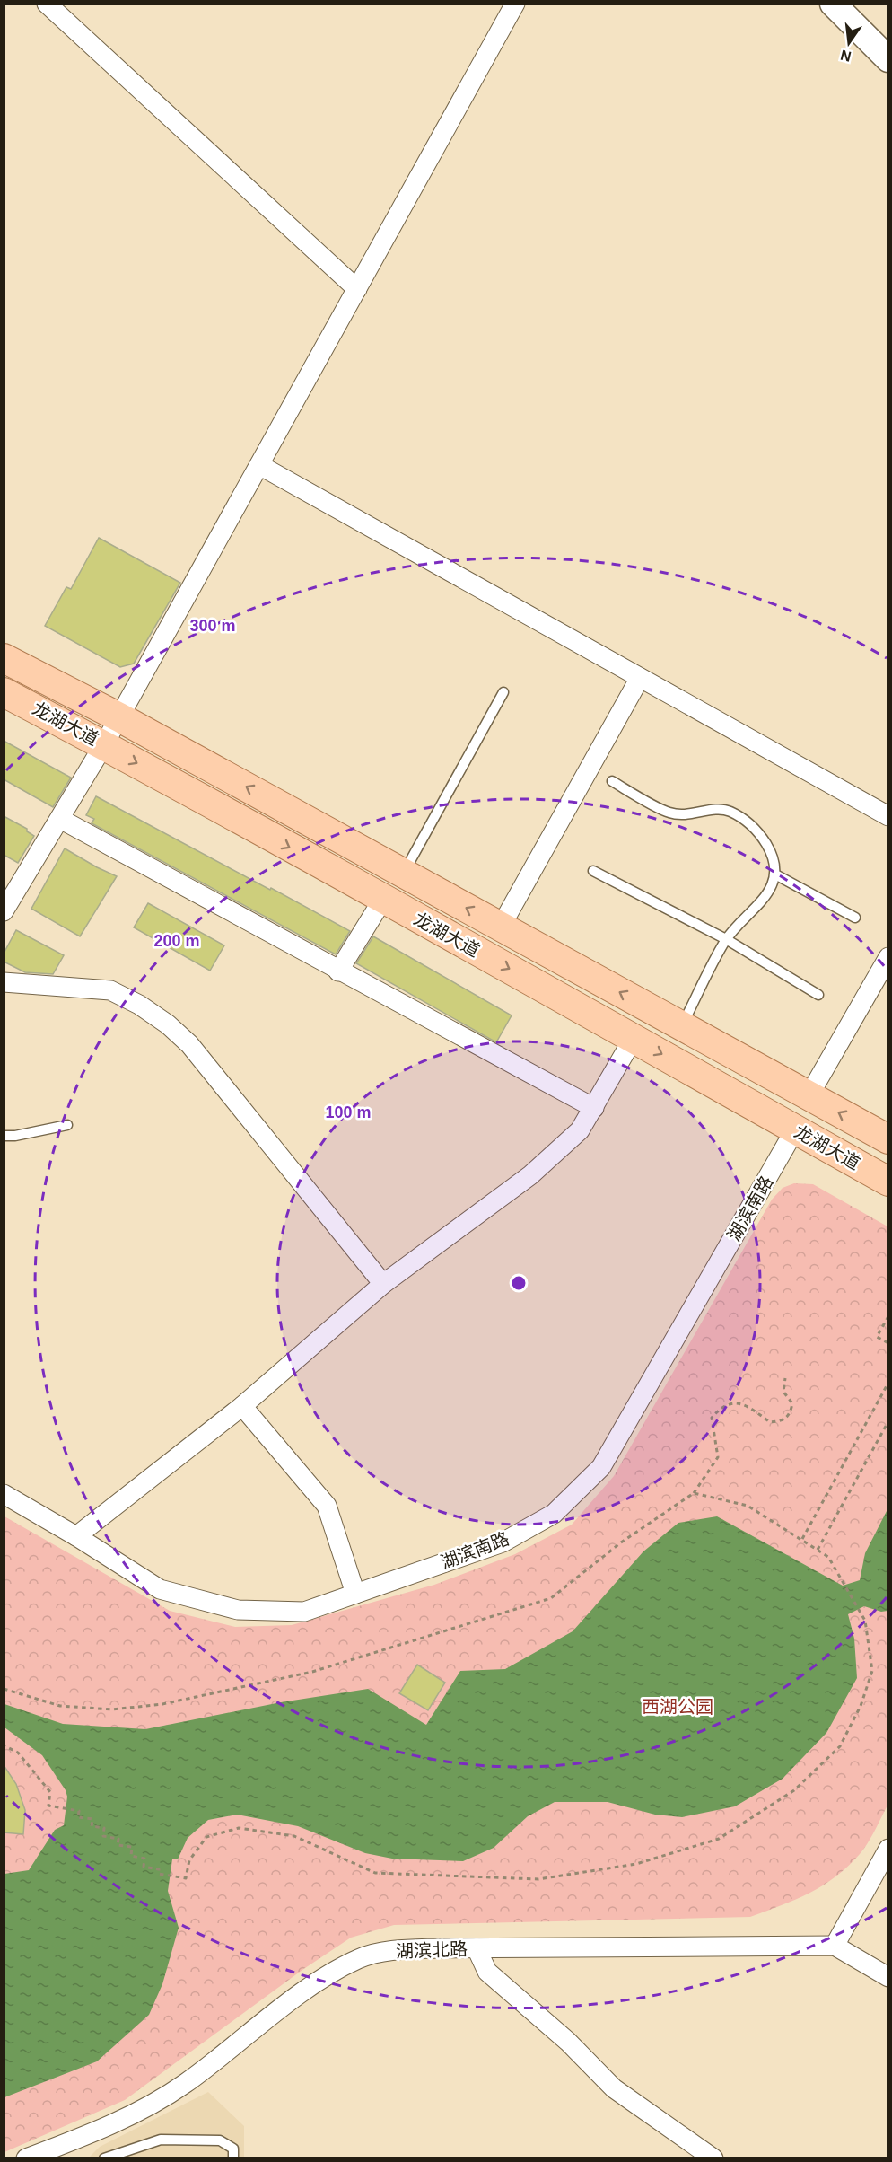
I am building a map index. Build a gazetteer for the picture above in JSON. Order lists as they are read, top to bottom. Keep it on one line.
{"streets":{"main road":["龙湖大道"],"street":["湖滨南路","湖滨北路"]},"crossings":[["龙湖大道","湖滨南路"]],"parks":["西湖公园"],"north":"bottom","rings":["300 m","200 m","100 m"]}
